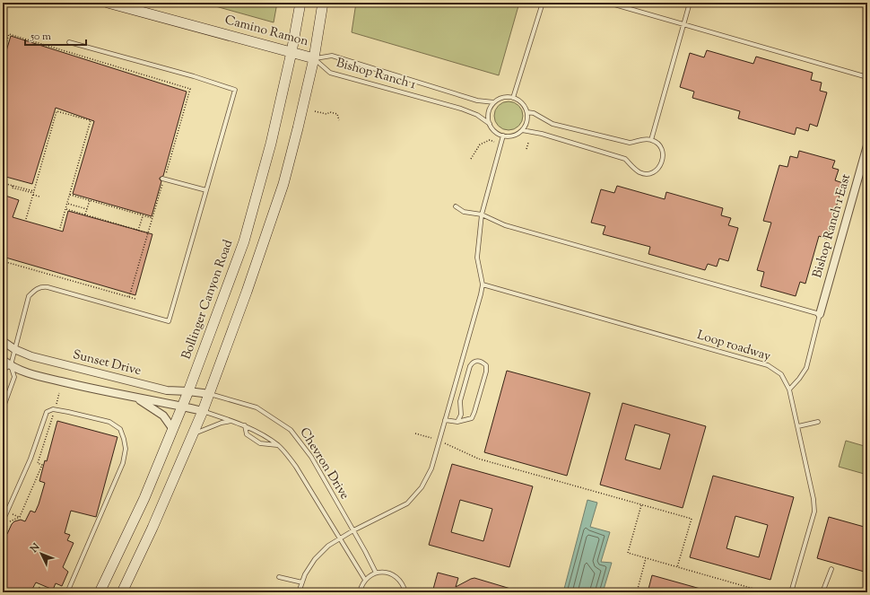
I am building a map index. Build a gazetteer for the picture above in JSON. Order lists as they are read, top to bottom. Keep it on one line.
{"streets":{"main road":["Camino Ramon","Bollinger Canyon Road"],"street":["Bishop Ranch 1 East","Sunset Drive"],"lane":["Bishop Ranch 1","Loop roadway","Chevron Drive"]},"crossings":[["Camino Ramon","Bishop Ranch 1"],["Camino Ramon","Bollinger Canyon Road"],["Bollinger Canyon Road","Sunset Drive"],["Sunset Drive","Chevron Drive"]],"scale_bar":"50 m","north":"top left"}
